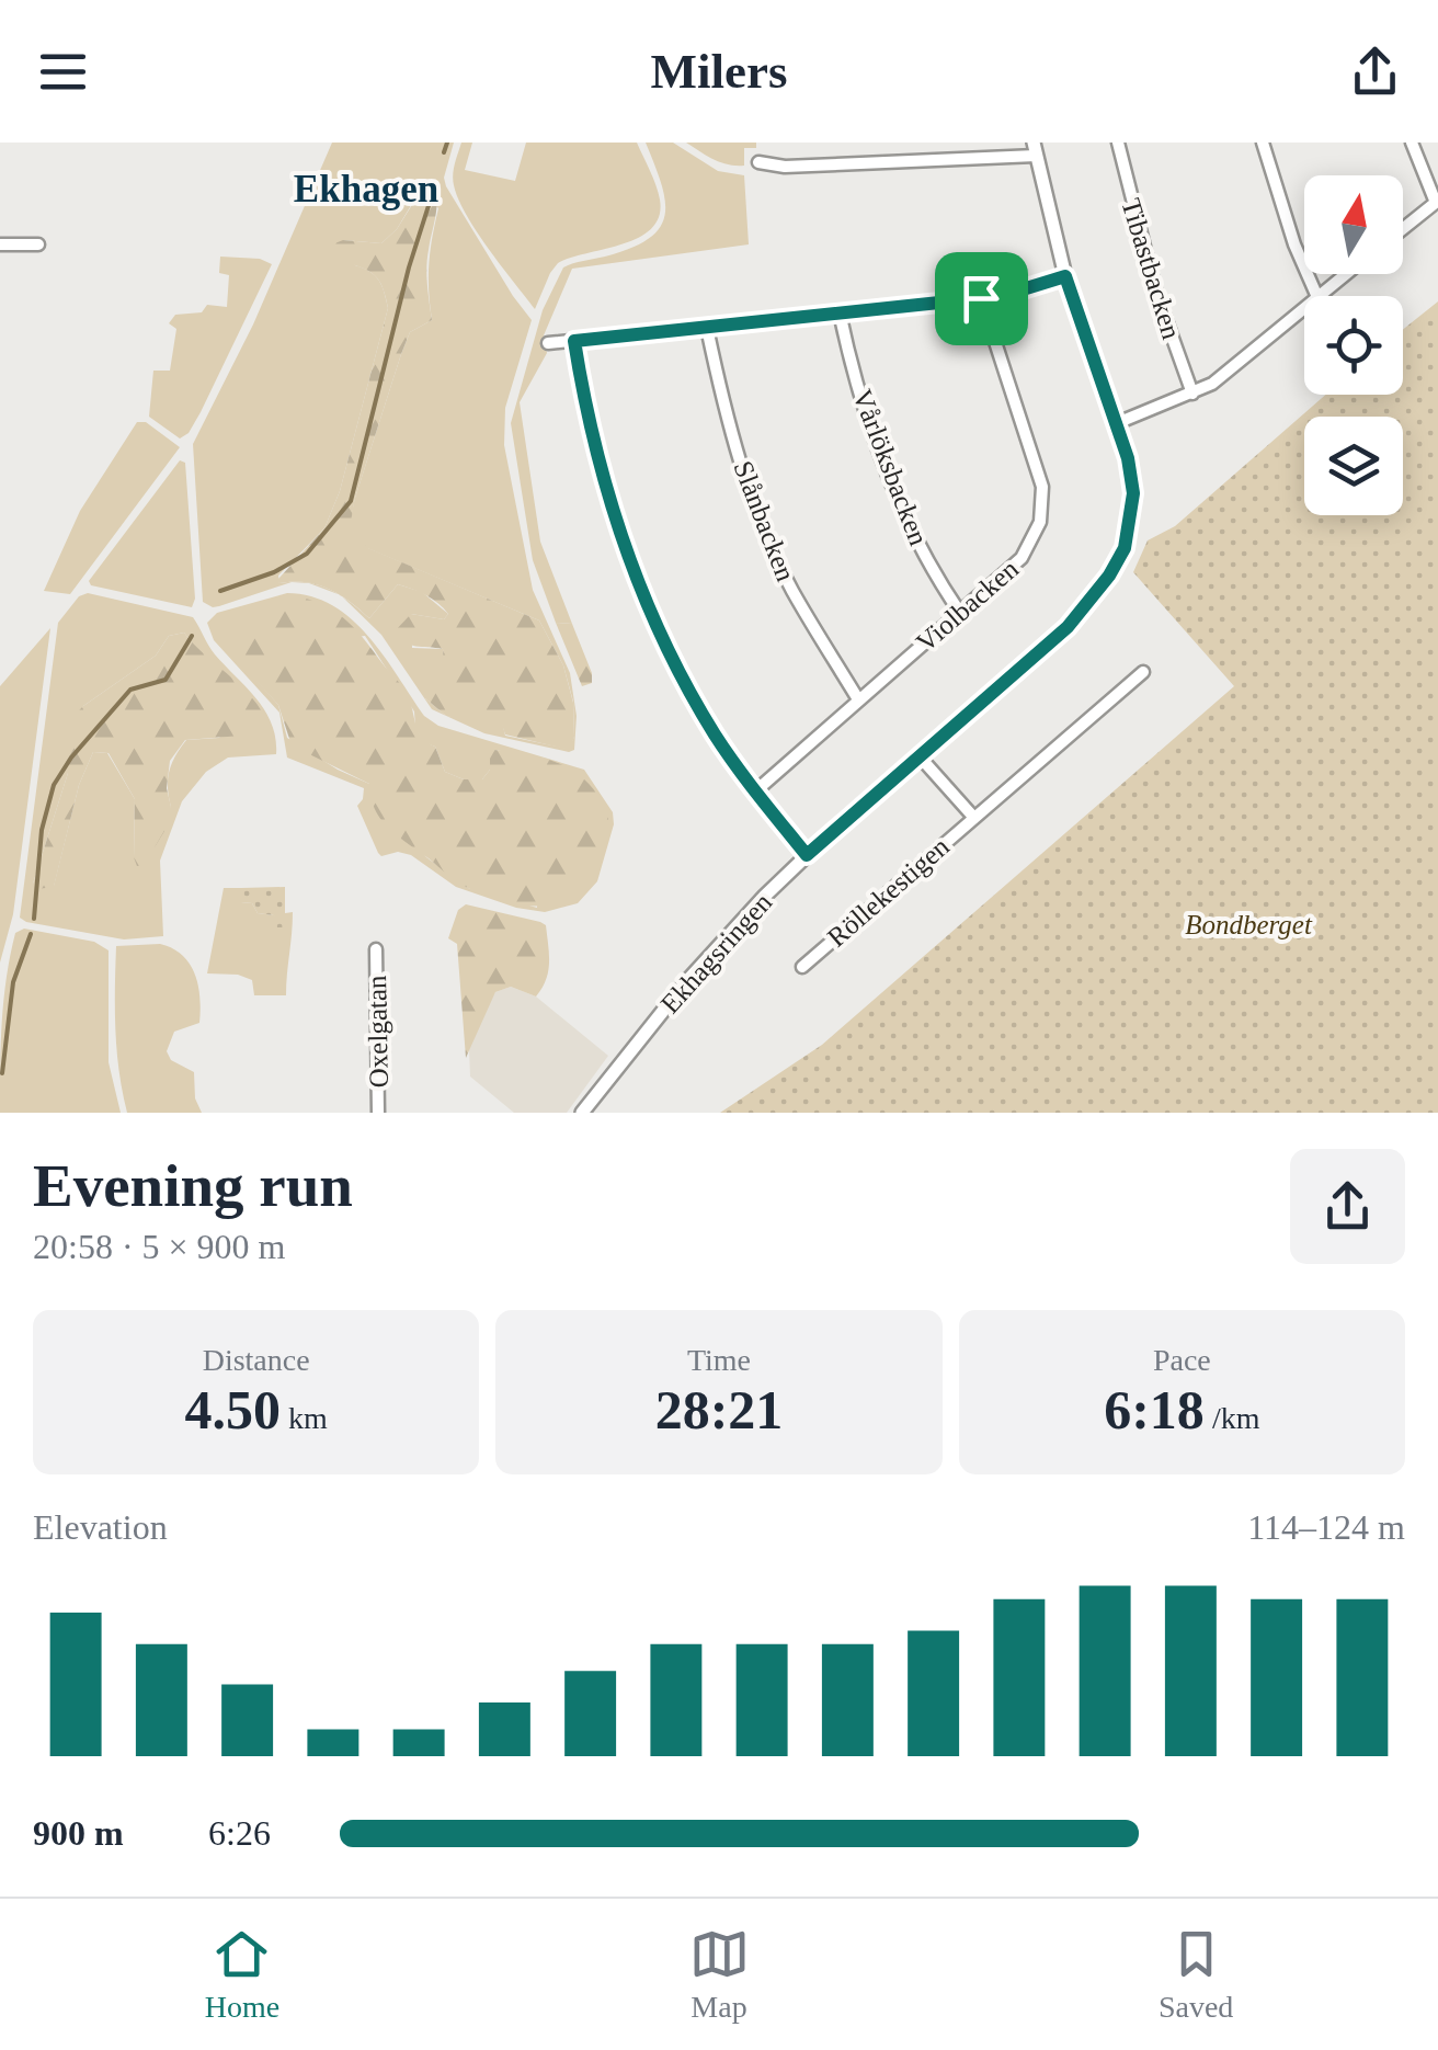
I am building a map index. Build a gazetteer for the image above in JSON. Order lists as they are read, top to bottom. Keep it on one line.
{"streets":{"street":["Tibastbacken","Vårlöksbacken","Slånbacken","Violbacken","Röllekestigen","Ekhagsringen","Oxelgatan"]},"crossings":[["Vårlöksbacken","Violbacken"],["Slånbacken","Violbacken"],["Röllekestigen","Ekhagsringen"]],"districts":["Ekhagen"],"parks":["Bondberget"],"north":"top","page":{"header":"Milers","heading":["Evening run","20:58 · 5 × 900 m"],"stats":[["Distance","4.50 km"],["Time","28:21"],["Pace","6:18 /km"]],"chart":["Elevation","114–124 m"],"list":[{"name":"900 m","note":"6:26"}],"tabs":["Home","Map","Saved"]}}
